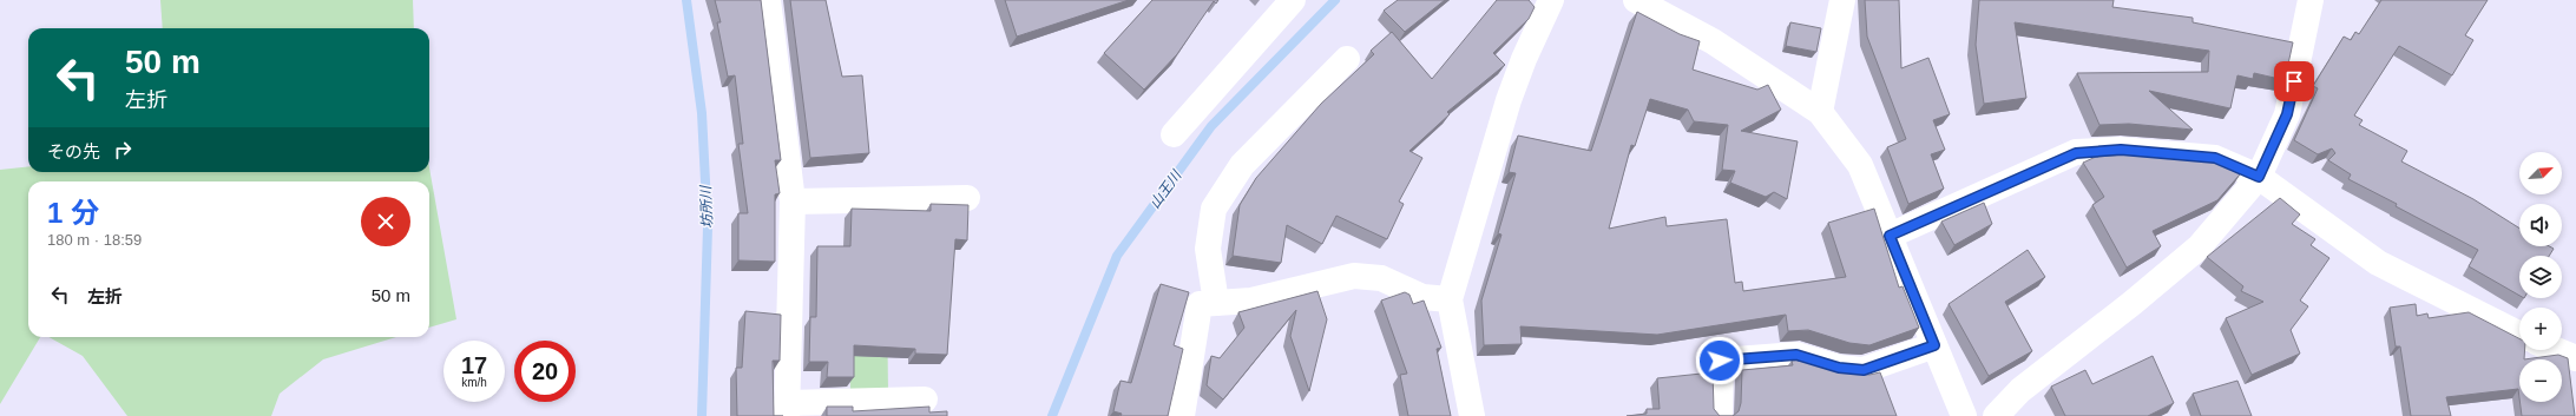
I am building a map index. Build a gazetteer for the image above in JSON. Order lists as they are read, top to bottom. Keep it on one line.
{"water":["山王川","坊所川"],"north":"top right","page":{"turn":["50 m","左折"],"then":"その先","map_buttons":["+","−"],"heading":["1 分","180 m · 18:59"],"list":[{"name":"左折","value":"50 m"}],"speed":"17 km/h","limit":"20"}}
